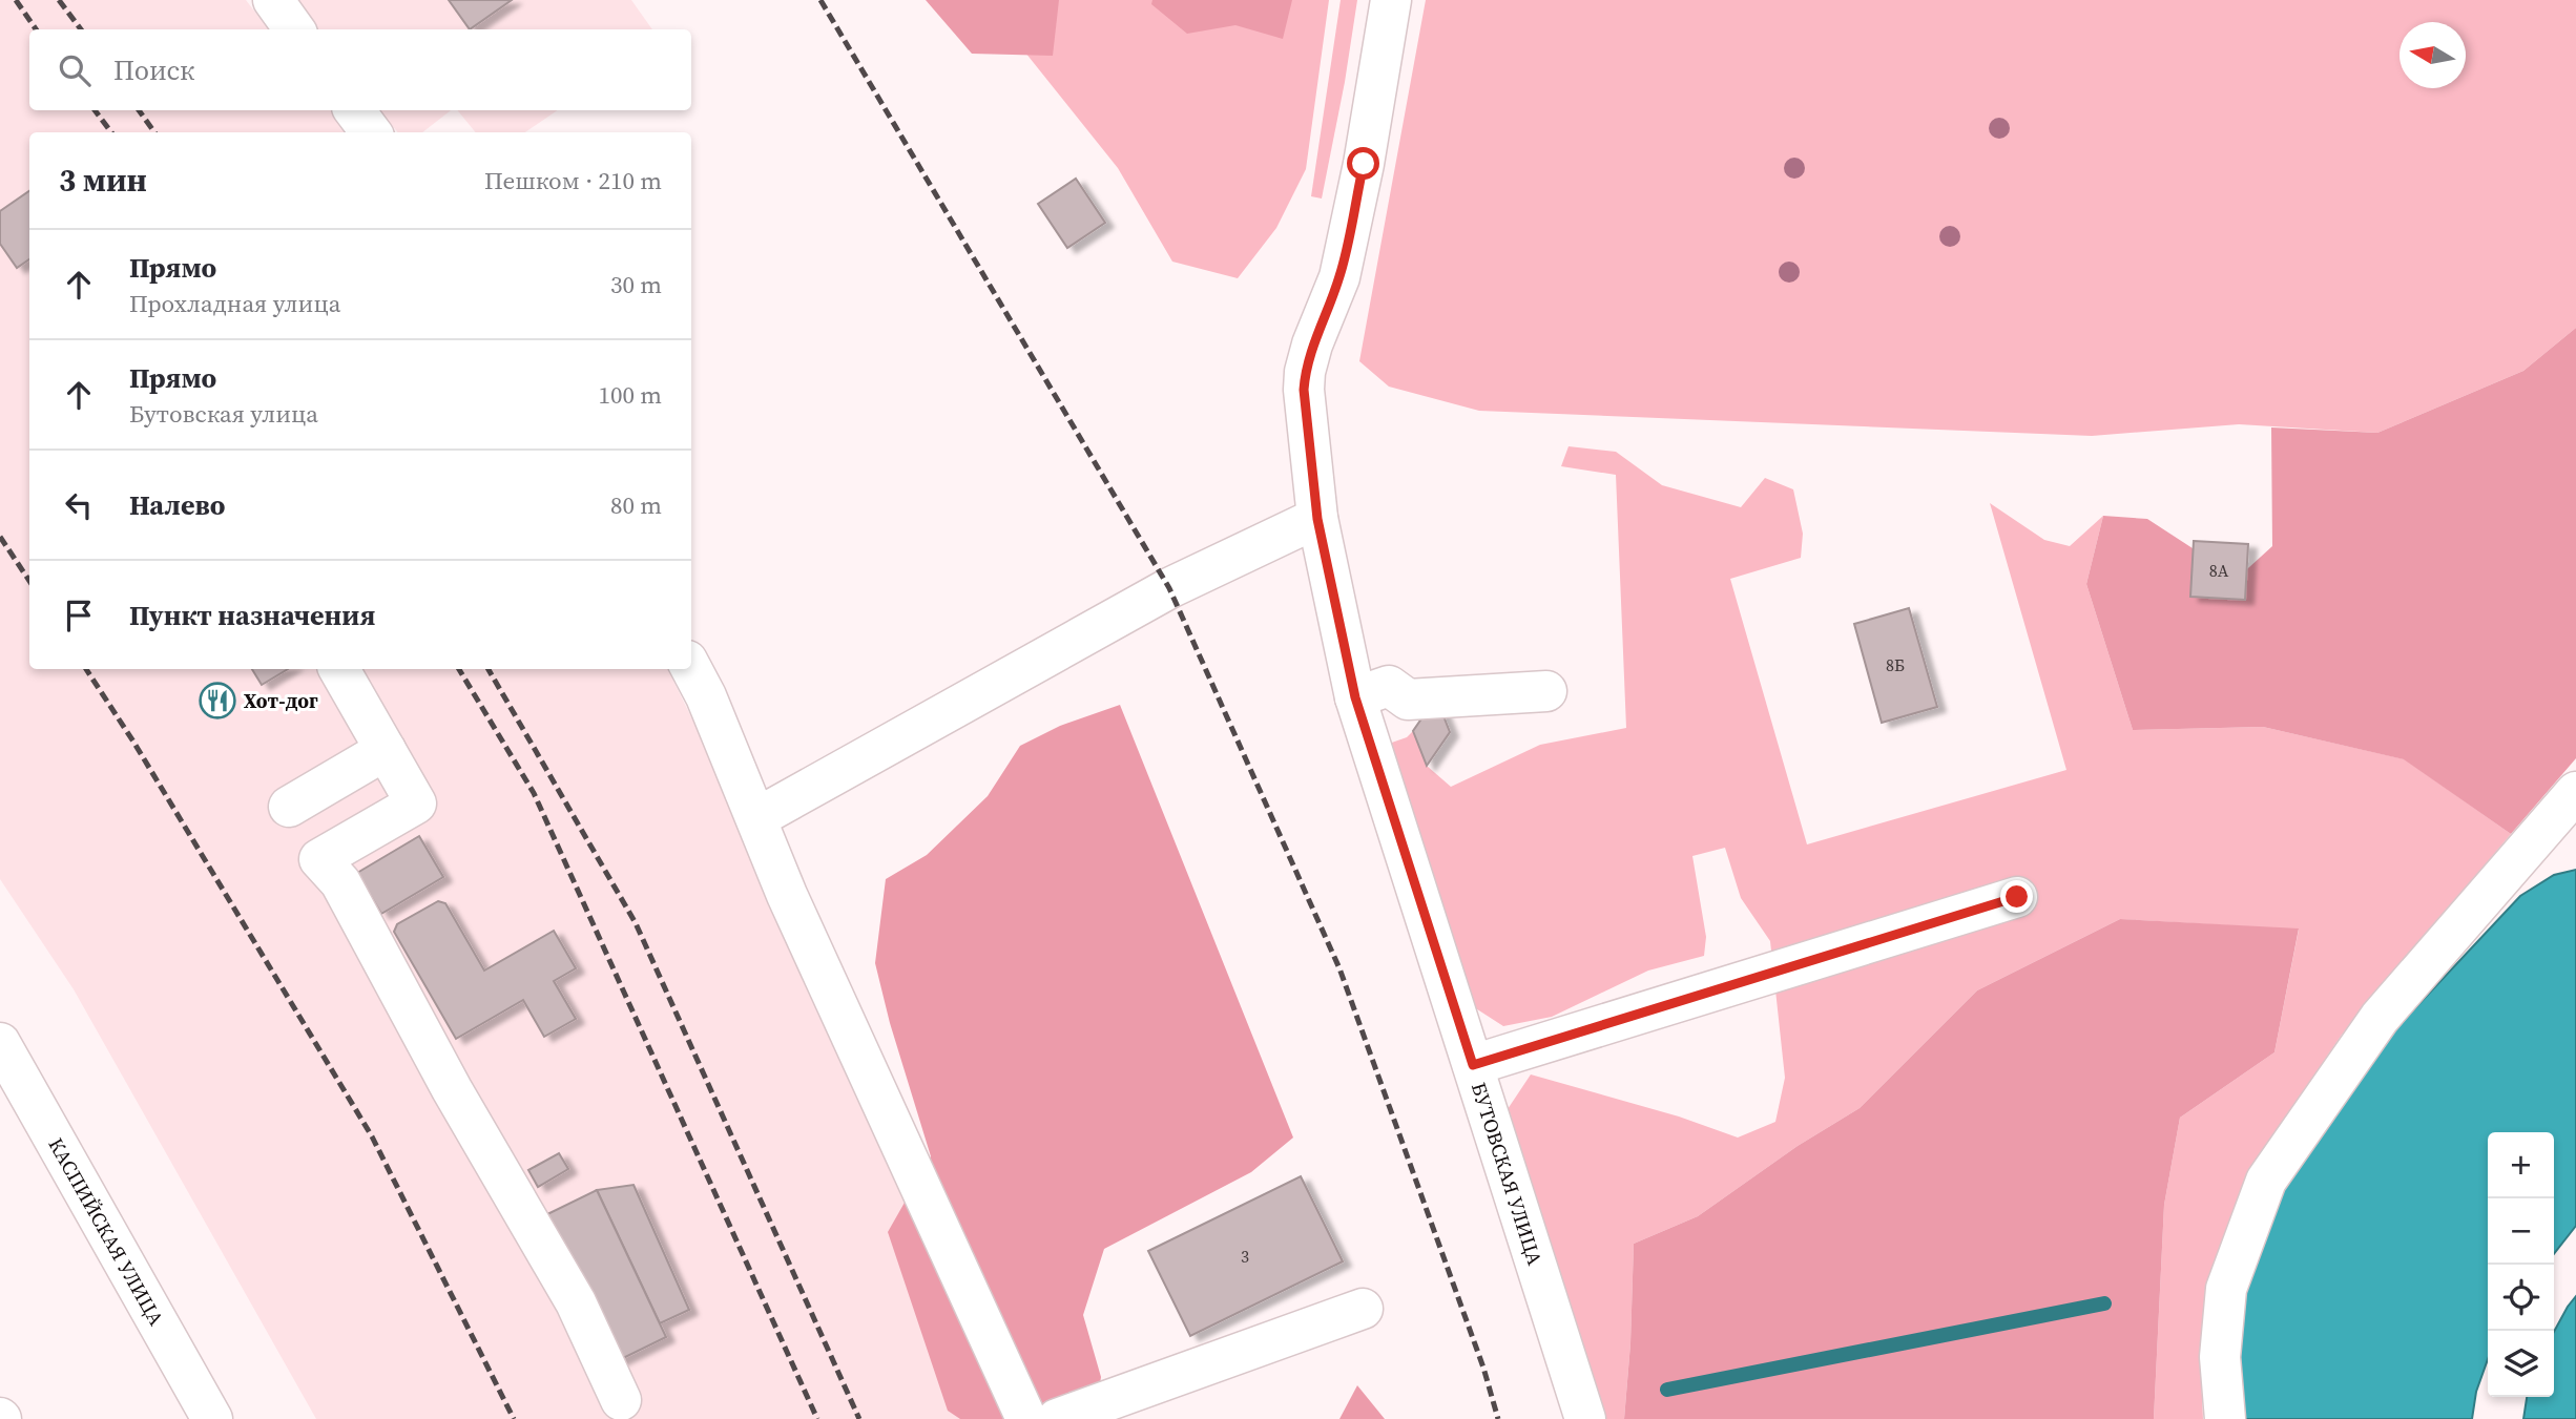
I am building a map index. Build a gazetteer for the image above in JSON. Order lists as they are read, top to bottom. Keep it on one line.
{"streets":{"main road":["БУТОВСКАЯ УЛИЦА","КАСПИЙСКАЯ УЛИЦА"]},"places":{"restaurant":["Хот-дог"]},"house_numbers":["8А","8Б","3"],"north":"left","page":{"search":"Поиск","heading":["3 мин","Пешком · 210 m"],"list":[["Прямо","Прохладная улица","30 m"],["Прямо","Бутовская улица","100 m"],["Налево","80 m"],"Пункт назначения"],"map_buttons":["+","−"]}}
